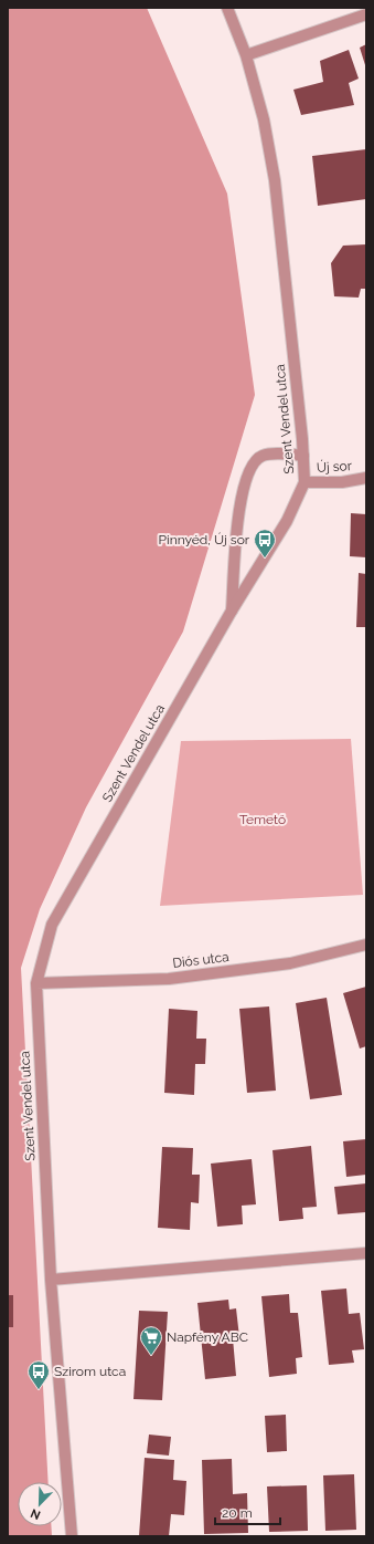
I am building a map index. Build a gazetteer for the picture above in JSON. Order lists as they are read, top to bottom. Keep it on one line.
{"streets":{"street":["Szent Vendel utca","Új sor","Diós utca"]},"crossings":[["Szent Vendel utca","Új sor"],["Szent Vendel utca","Diós utca"]],"parks":["Temető"],"places":{"bus stop":["Pinnyéd, Új sor","Szirom utca"],"supermarket":["Napfény ABC"]},"scale_bar":"20 m","north":"bottom left"}
